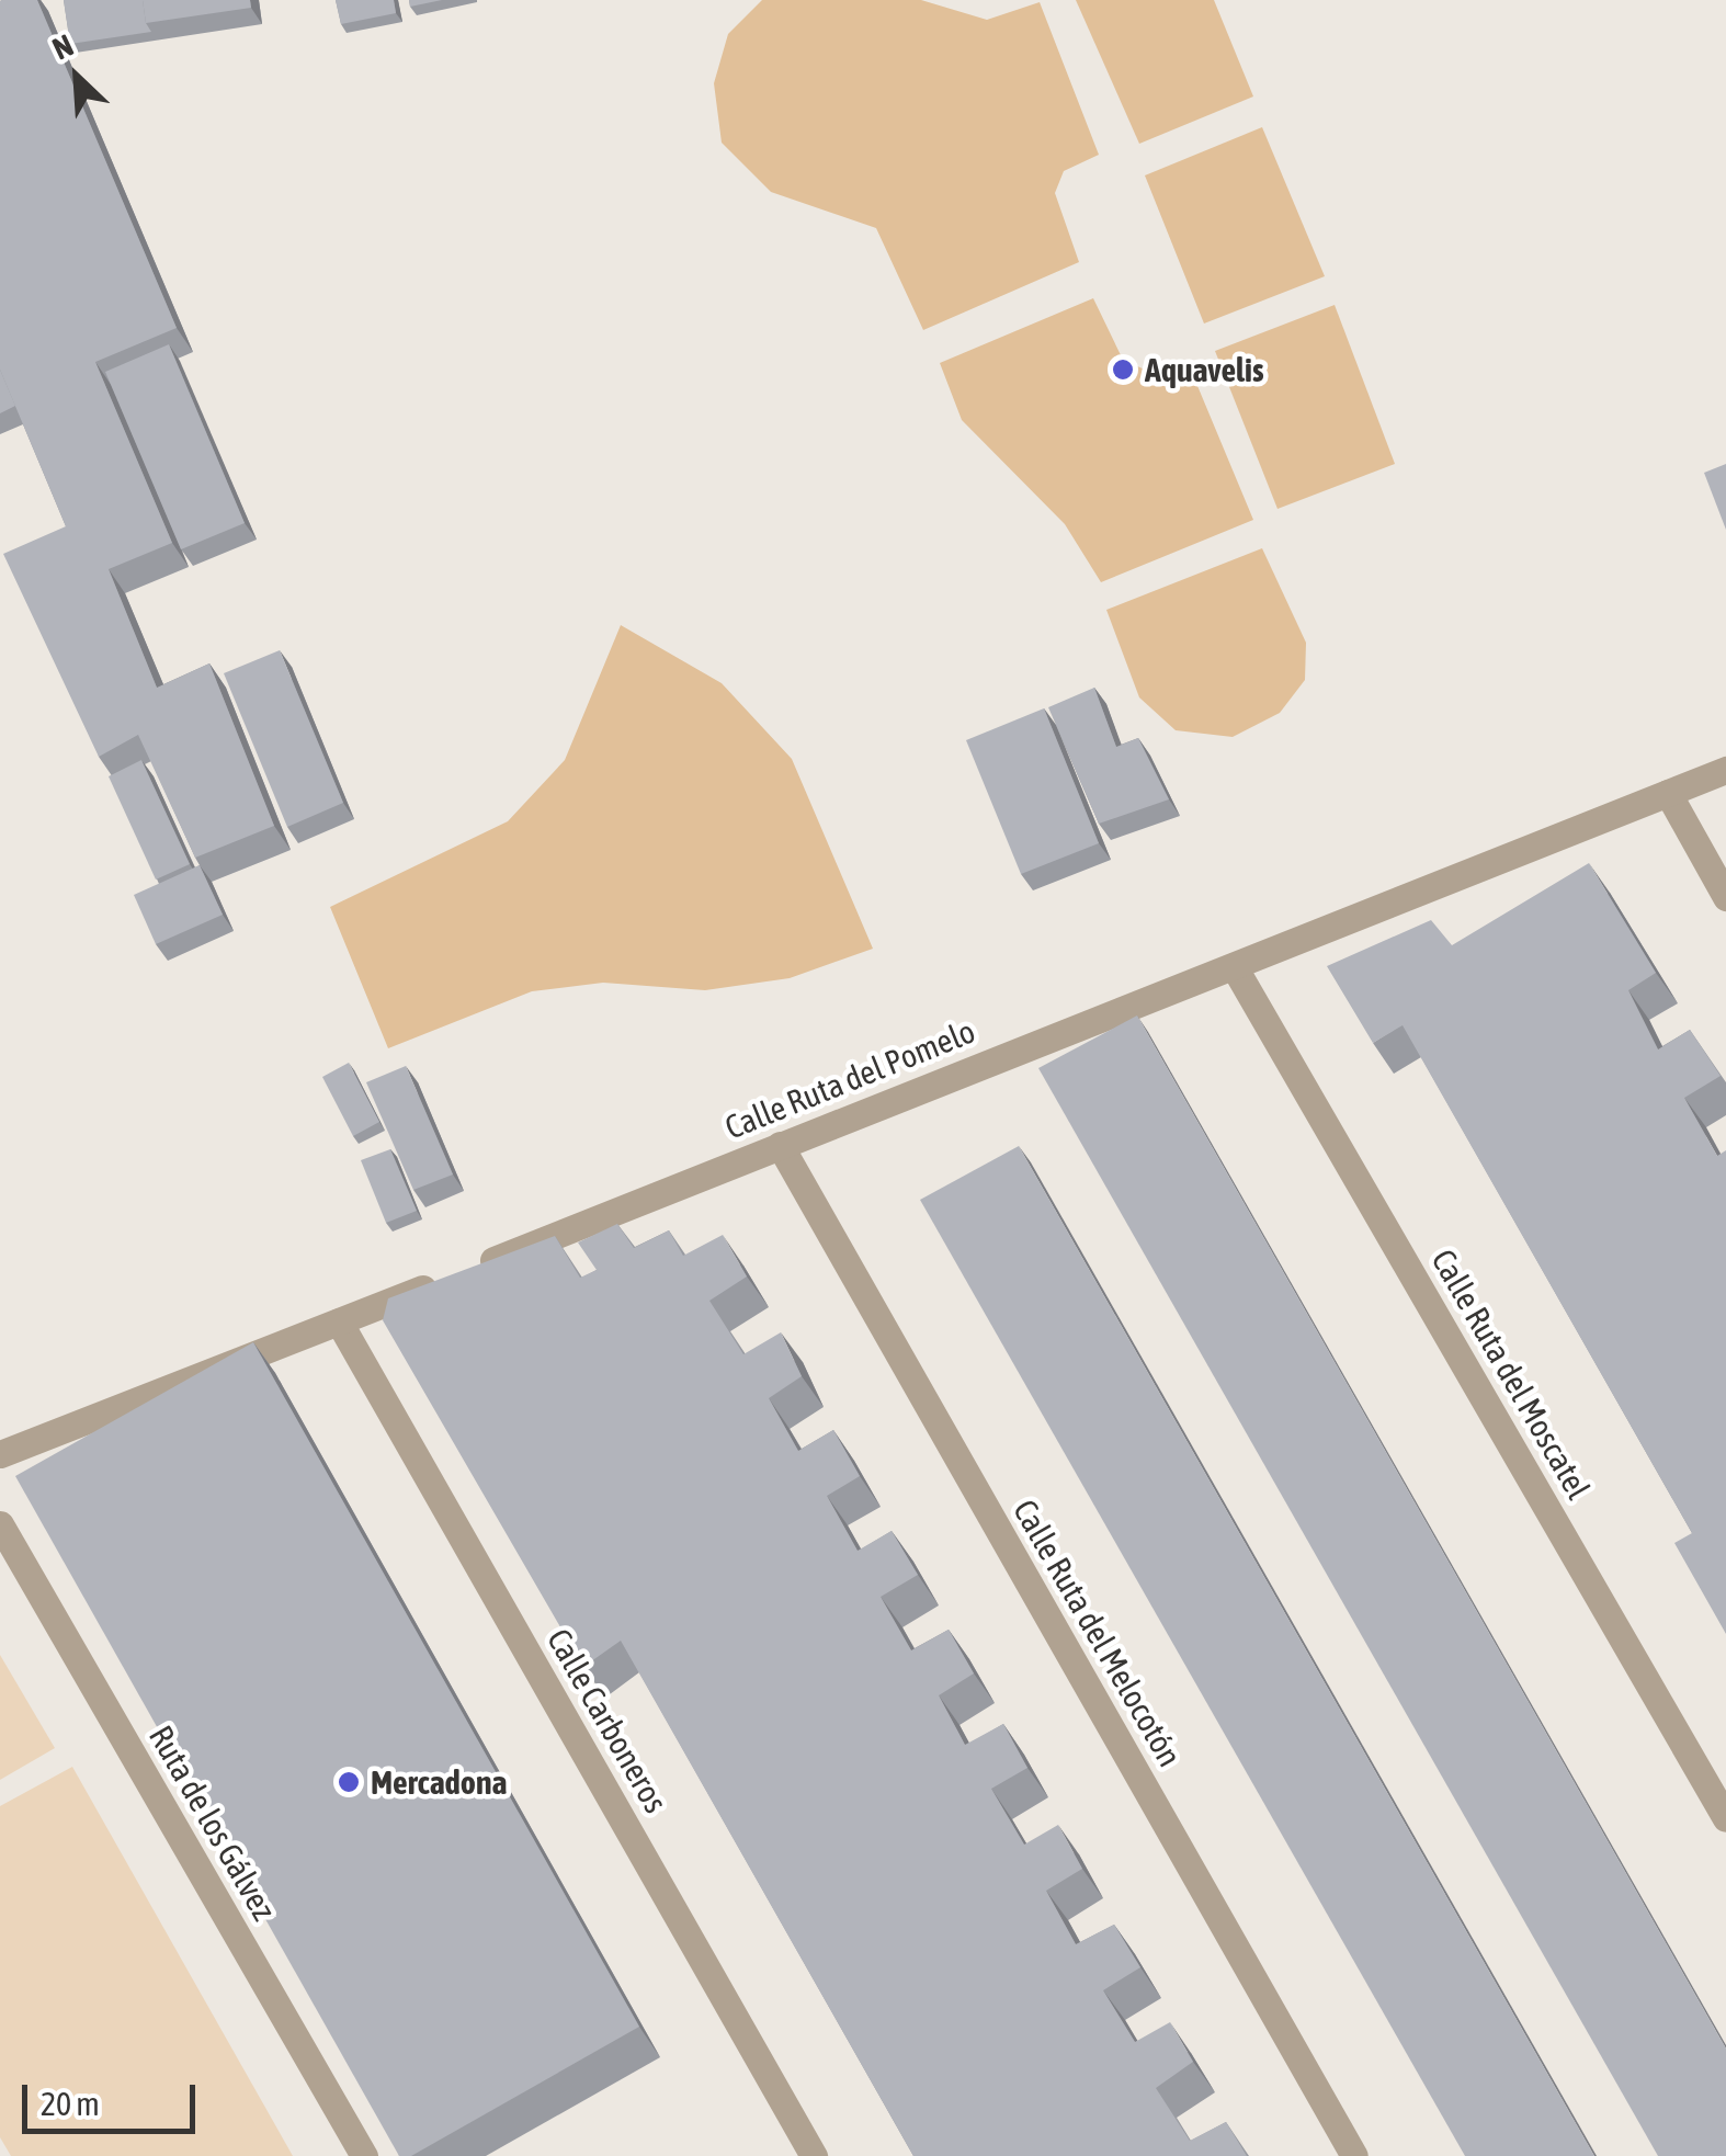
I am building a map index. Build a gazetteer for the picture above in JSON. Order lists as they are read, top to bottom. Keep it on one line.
{"streets":{"street":["Calle Ruta del Pomelo","Calle Ruta del Moscatel","Calle Ruta del Melocotón","Calle Carboneros","Ruta de los Gálvez"]},"crossings":[["Calle Ruta del Pomelo","Calle Ruta del Moscatel"],["Calle Ruta del Pomelo","Calle Ruta del Melocotón"],["Calle Ruta del Pomelo","Calle Carboneros"]],"places":["Aquavelis","Mercadona"],"scale_bar":"20 m","north":"top left"}
